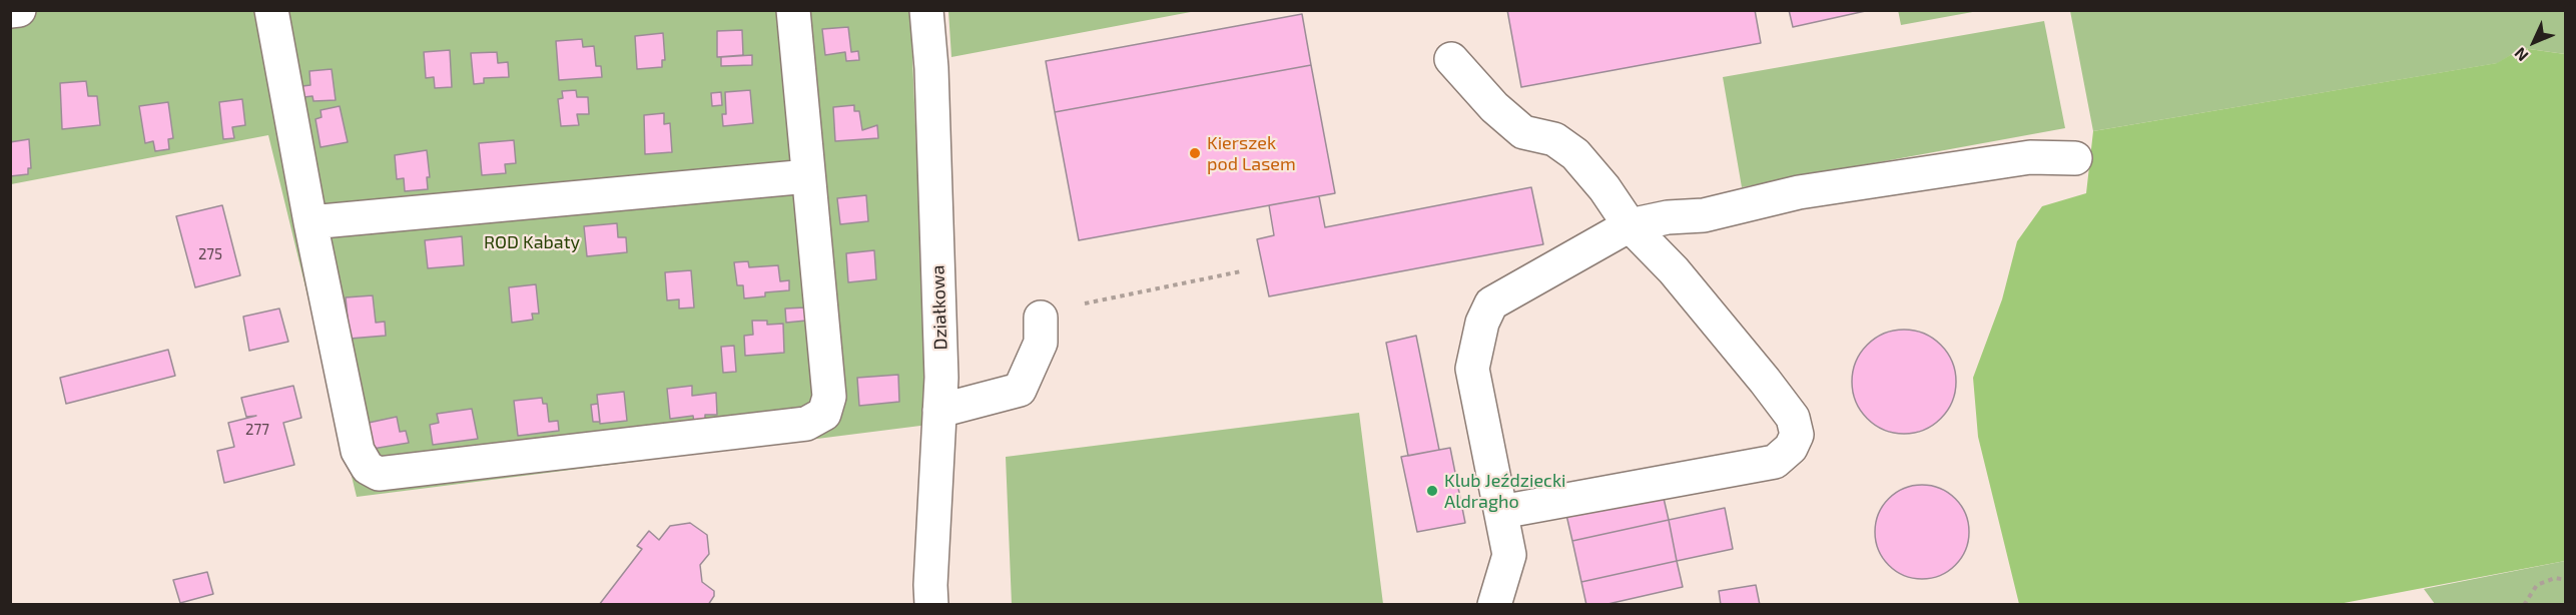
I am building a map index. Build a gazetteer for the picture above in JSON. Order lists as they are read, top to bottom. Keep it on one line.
{"streets":{"street":["Działkowa"]},"parks":["ROD Kabaty"],"places":["Kierszek pod Lasem","Klub Jeździecki Aldragho"],"house_numbers":["275","277"],"north":"bottom left"}
